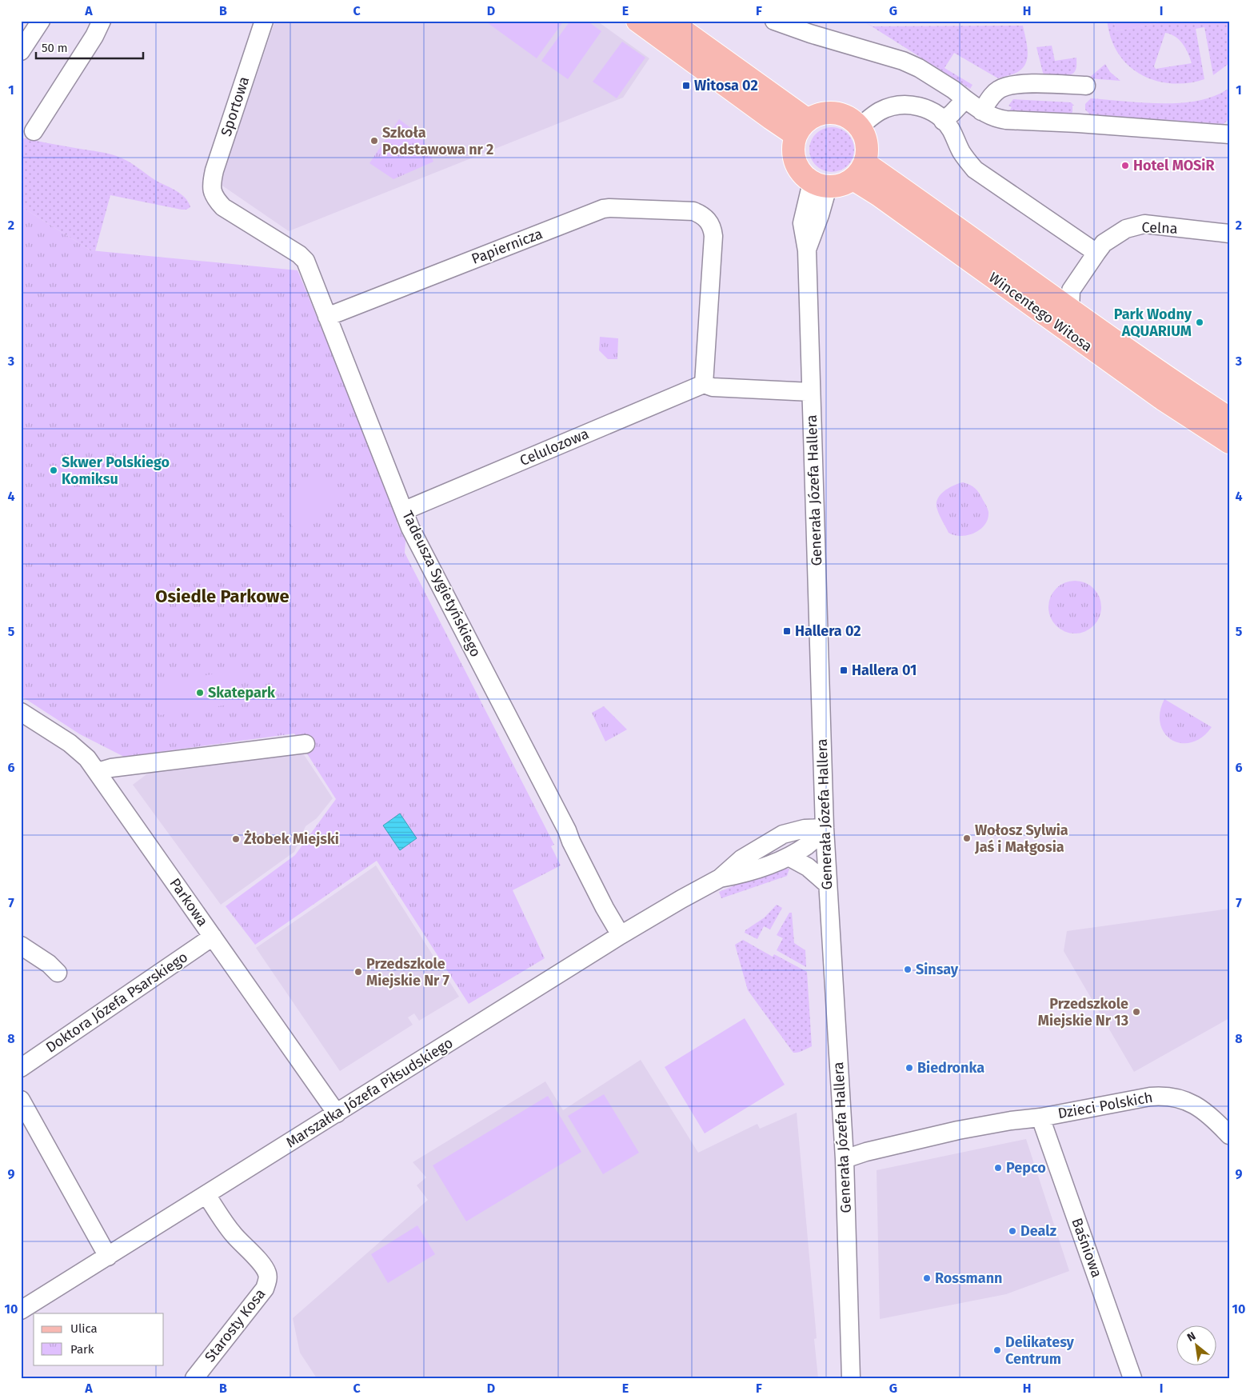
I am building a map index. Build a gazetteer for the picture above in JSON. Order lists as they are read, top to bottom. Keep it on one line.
{"streets":{"main road":["Wincentego Witosa"],"street":["Sportowa","Celna","Papiernicza","Celulozowa","Generała Józefa Hallera","Tadeusza Sygietyńskiego","Parkowa","Doktora Józefa Psarskiego","Marszałka Józefa Piłsudskiego","Dzieci Polskich","Baśniowa","Starosty Kosa"]},"crossings":[["Sportowa","Tadeusza Sygietyńskiego"],["Celna","Wincentego Witosa"],["Papiernicza","Celulozowa"],["Papiernicza","Tadeusza Sygietyńskiego"],["Wincentego Witosa","Generała Józefa Hallera"],["Celulozowa","Tadeusza Sygietyńskiego"],["Generała Józefa Hallera","Marszałka Józefa Piłsudskiego"],["Generała Józefa Hallera","Dzieci Polskich"],["Tadeusza Sygietyńskiego","Marszałka Józefa Piłsudskiego"],["Parkowa","Doktora Józefa Psarskiego"],["Parkowa","Marszałka Józefa Piłsudskiego"],["Marszałka Józefa Piłsudskiego","Starosty Kosa"],["Dzieci Polskich","Baśniowa"]],"districts":["Osiedle Parkowe"],"places":{"transit":["Witosa 02","Hallera 02","Hallera 01"],"other":["Szkoła Podstawowa nr 2","Hotel MOSiR","Park Wodny AQUARIUM","Skwer Polskiego Komiksu","Skatepark","Wołosz Sylwia Jaś i Małgosia","Żłobek Miejski","Sinsay","Przedszkole Miejskie Nr 7","Przedszkole Miejskie Nr 13","Biedronka","Pepco","Dealz","Rossmann","Delikatesy Centrum"]},"legend":["Ulica","Park"],"scale_bar":"50 m","north":"top left","grid":{"columns":["A","B","C","D","E","F","G","H","I"],"rows":["1","2","3","4","5","6","7","8","9","10"]}}
